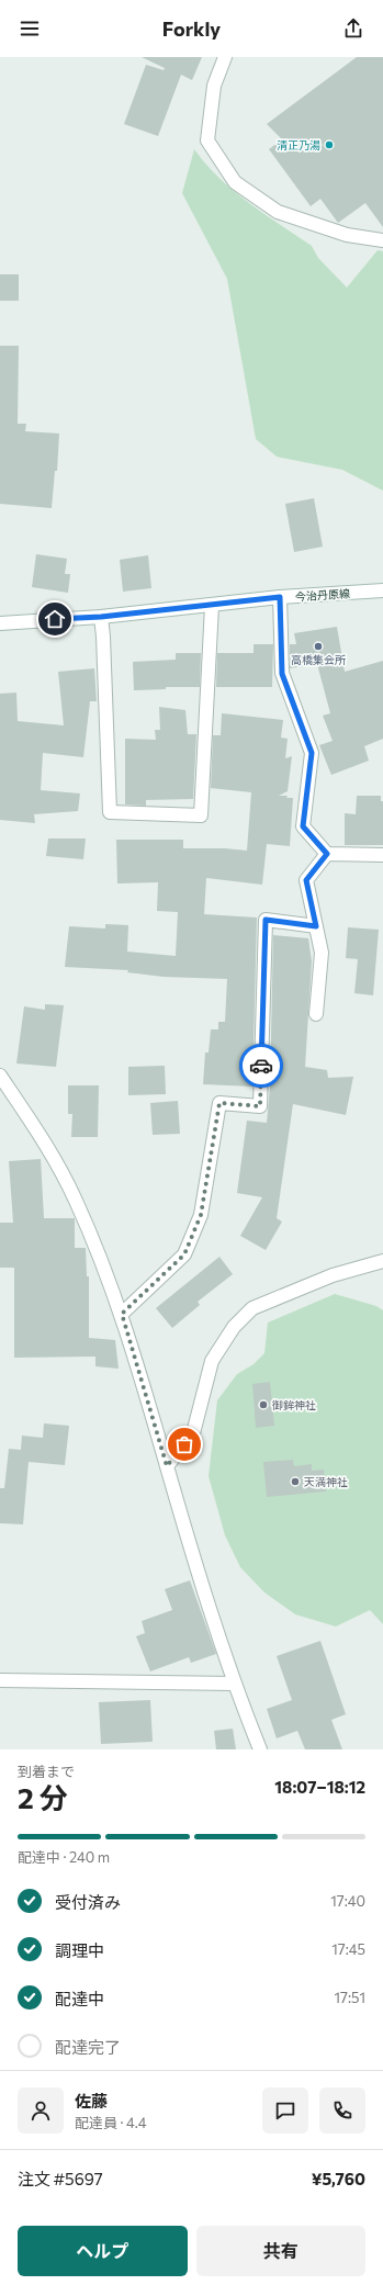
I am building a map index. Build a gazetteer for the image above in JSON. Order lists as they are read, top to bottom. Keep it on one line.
{"streets":{"street":["今治丹原線"]},"places":["清正乃湯","高橋集会所","御鉾神社","天満神社"],"page":{"header":"Forkly","heading":["2 分","到着まで","18:07–18:12"],"panel":["佐藤","配達員 · 4.4","注文 #5697","¥5,760"],"bar":"配達中 · 240 m","list":[["受付済み","17:40"],["調理中","17:45"],["配達中","17:51"],"配達完了"],"buttons":["ヘルプ","共有"]}}
